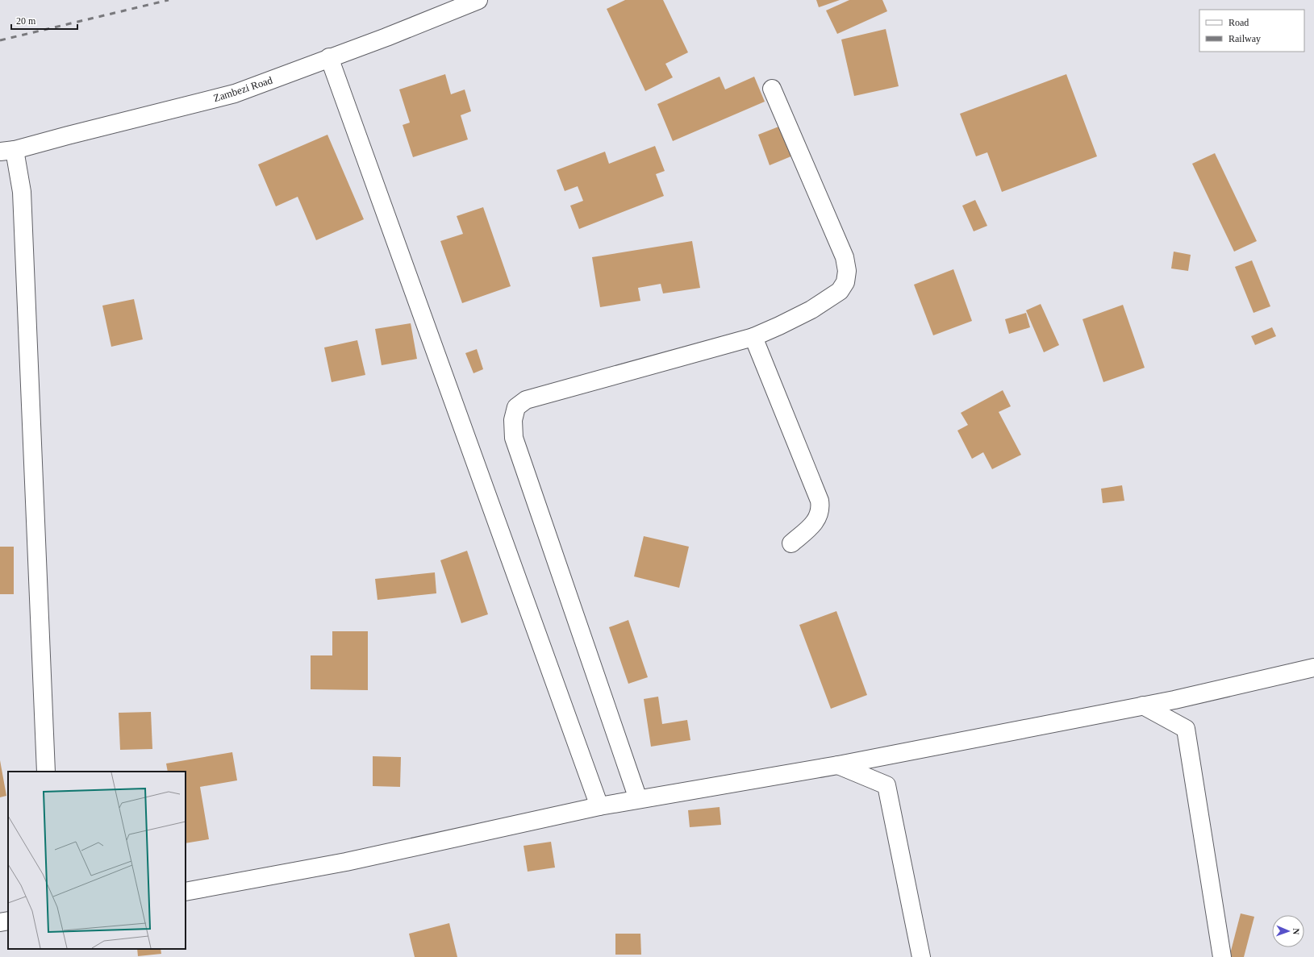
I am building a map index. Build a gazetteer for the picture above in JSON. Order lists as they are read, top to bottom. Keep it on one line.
{"streets":{"street":["Zambezi Road"]},"legend":["Road","Railway"],"scale_bar":"20 m","north":"right"}
